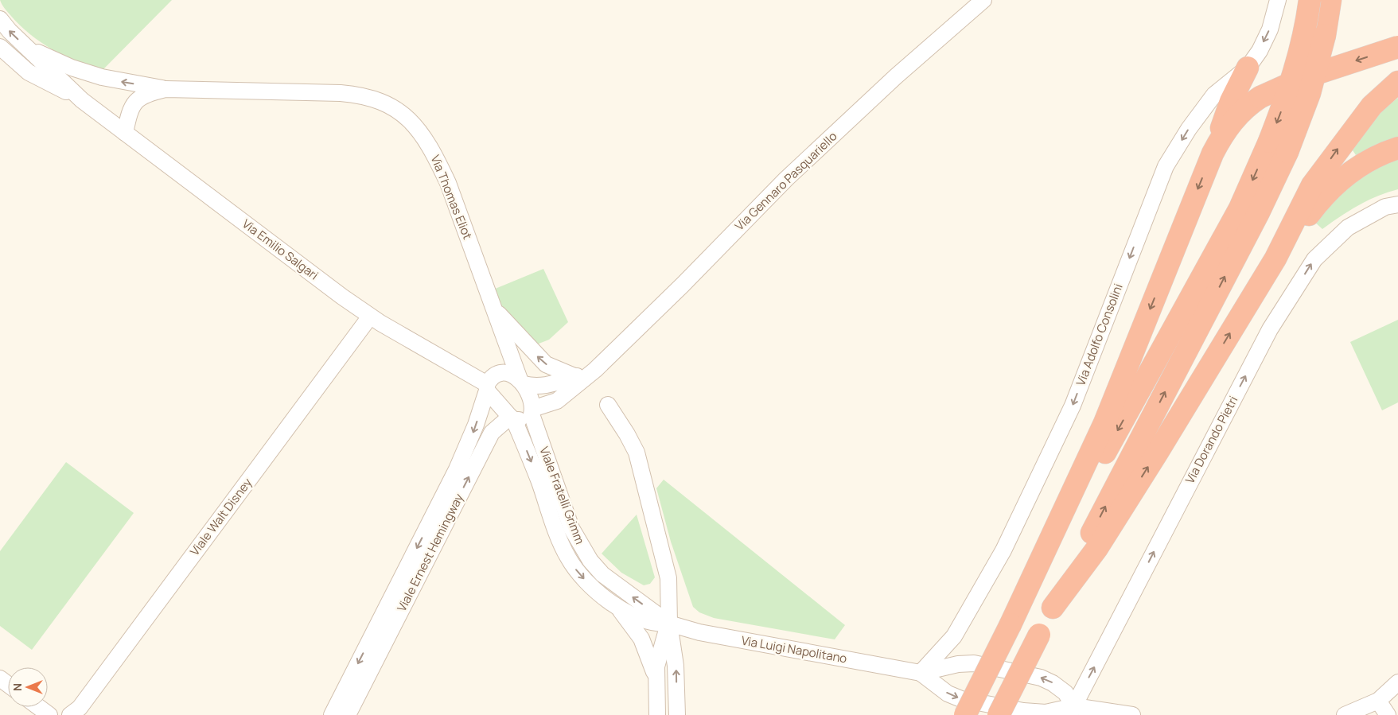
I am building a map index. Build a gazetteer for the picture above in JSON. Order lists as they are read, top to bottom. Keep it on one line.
{"streets":{"street":["Via Gennaro Pasquariello","Via Thomas Eliot","Via Emilio Salgari","Via Adolfo Consolini","Via Dorando Pietri","Viale Fratelli Grimm","Viale Walt Disney","Viale Ernest Hemingway","Via Luigi Napolitano"]},"crossings":[["Via Gennaro Pasquariello","Viale Fratelli Grimm"],["Via Gennaro Pasquariello","Viale Ernest Hemingway"],["Via Thomas Eliot","Via Emilio Salgari"],["Via Thomas Eliot","Viale Fratelli Grimm"],["Via Emilio Salgari","Viale Fratelli Grimm"],["Via Emilio Salgari","Viale Walt Disney"],["Via Emilio Salgari","Viale Ernest Hemingway"],["Via Adolfo Consolini","Via Luigi Napolitano"],["Via Dorando Pietri","Via Luigi Napolitano"],["Viale Fratelli Grimm","Viale Ernest Hemingway"],["Viale Fratelli Grimm","Via Luigi Napolitano"]],"one_way":["Via Adolfo Consolini","Via Dorando Pietri"],"north":"left"}
